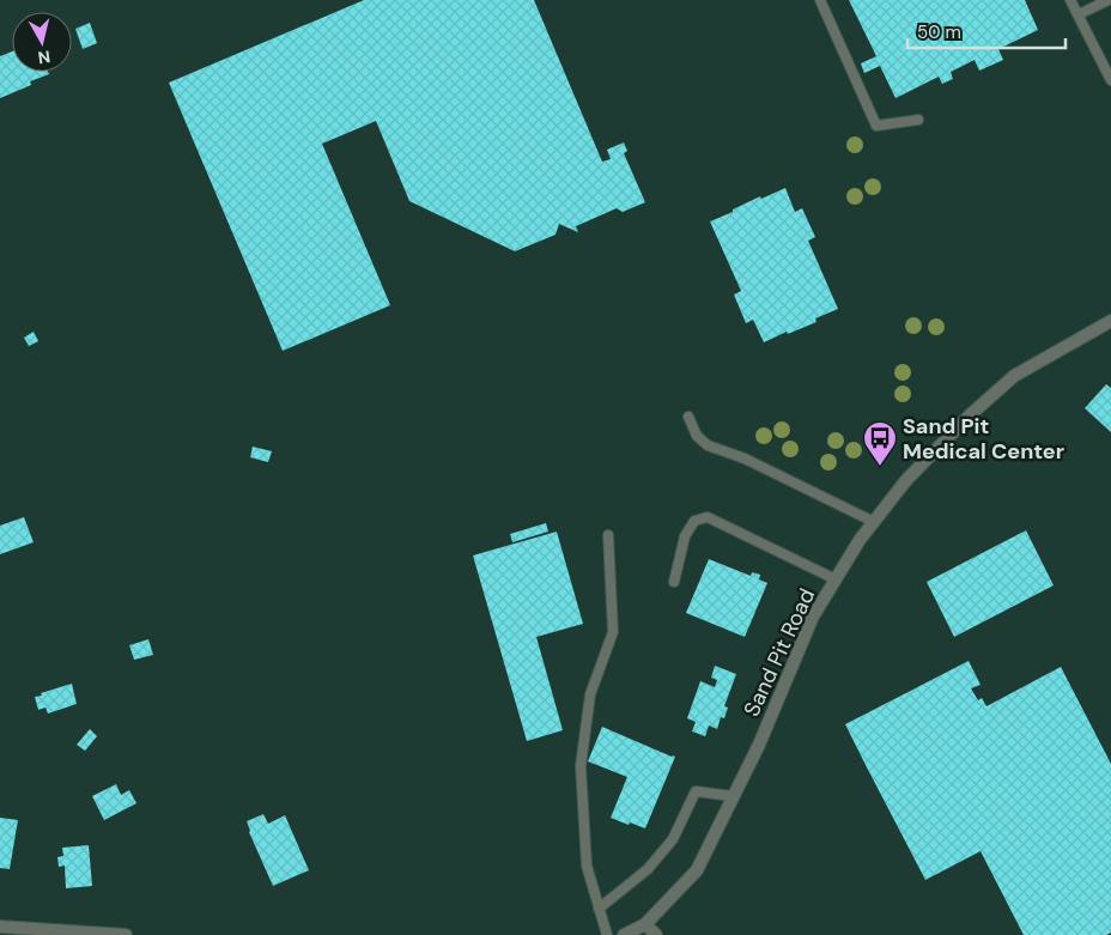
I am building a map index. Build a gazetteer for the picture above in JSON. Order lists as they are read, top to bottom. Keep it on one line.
{"streets":{"street":["Sand Pit Road"]},"places":{"bus stop":["Sand Pit Medical Center"]},"scale_bar":"50 m","north":"bottom"}
